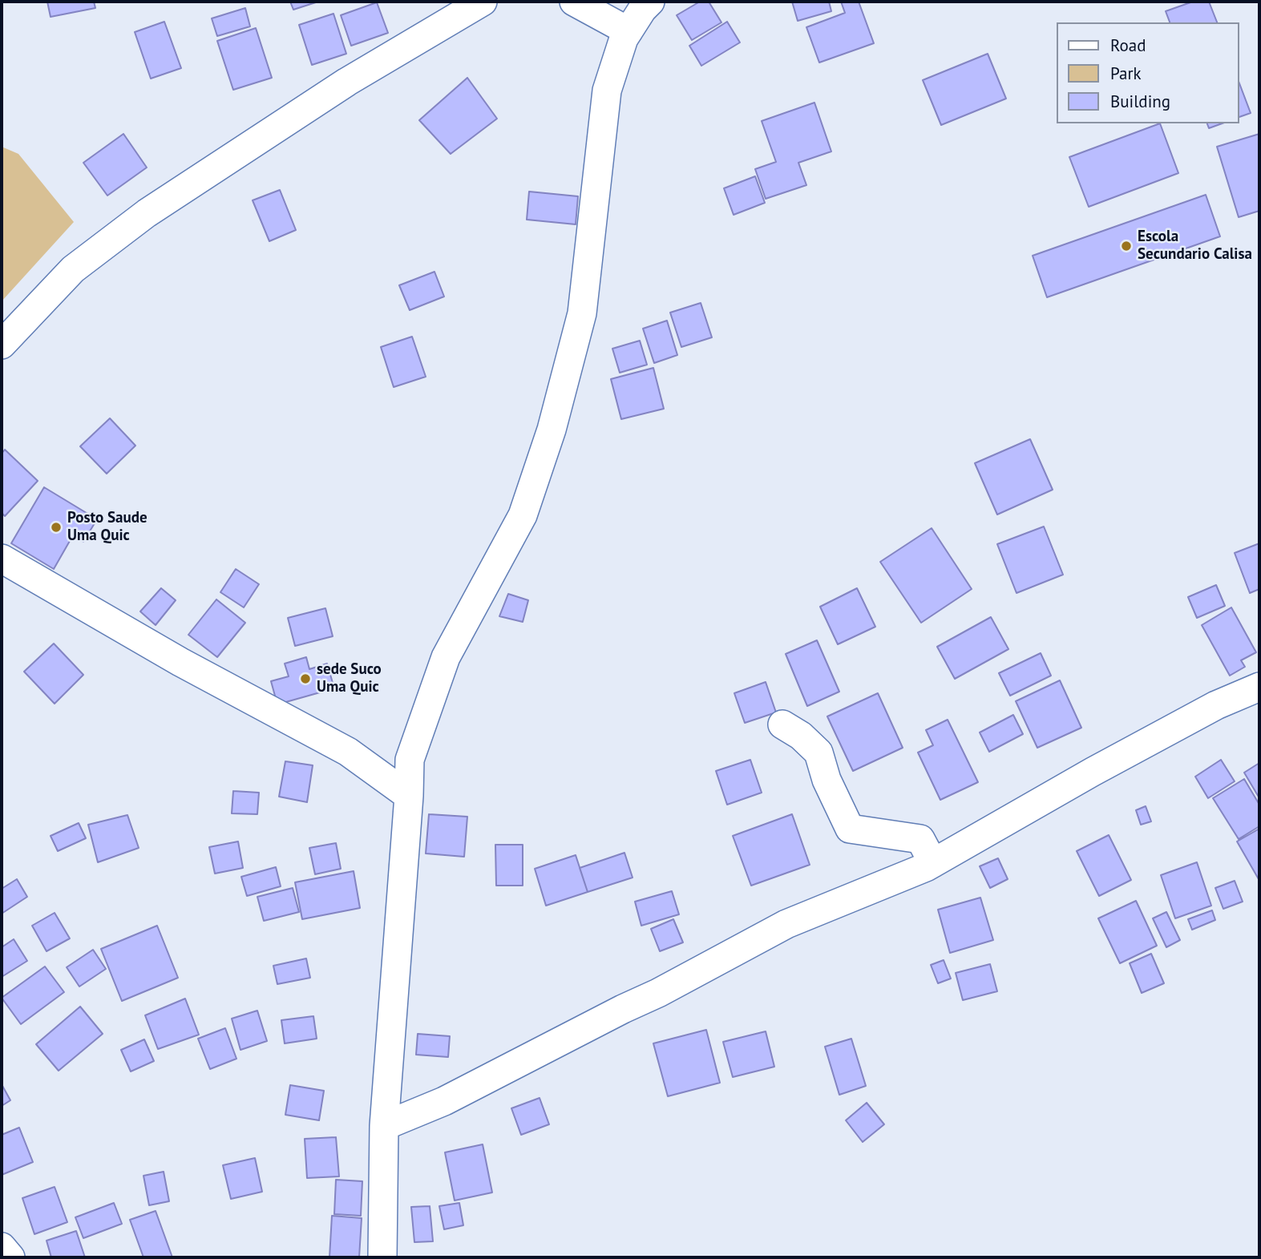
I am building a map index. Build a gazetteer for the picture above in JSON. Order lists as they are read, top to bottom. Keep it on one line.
{"places":["Escola Secundario Calisa","Posto Saude Uma Quic","sede Suco Uma Quic"],"legend":["Road","Park","Building"]}
